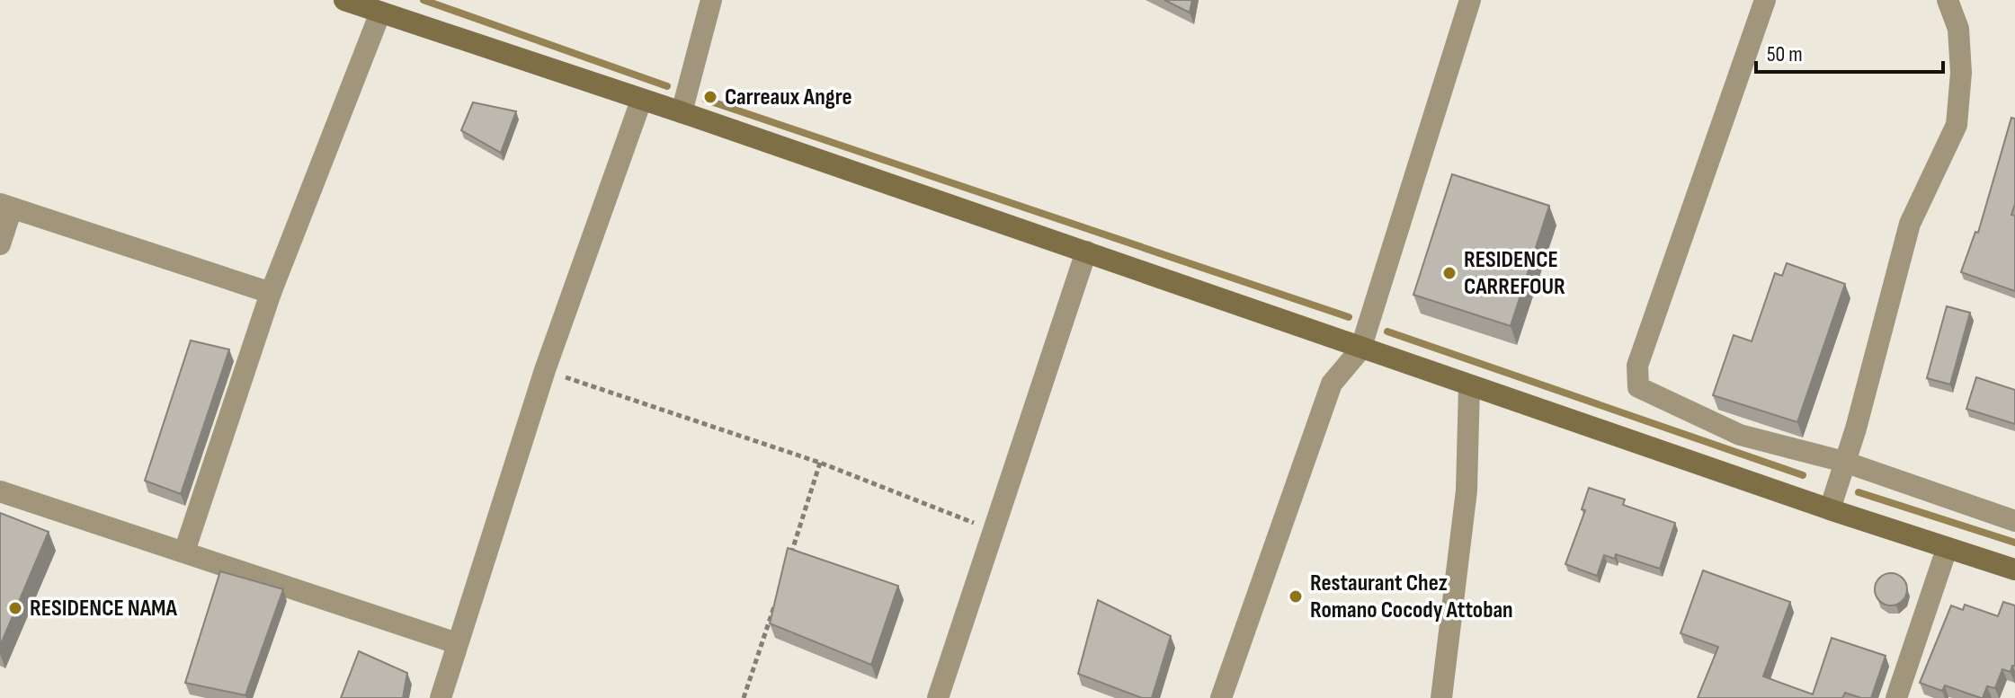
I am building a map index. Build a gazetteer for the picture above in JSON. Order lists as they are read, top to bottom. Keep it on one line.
{"places":["Carreaux Angre","RESIDENCE CARREFOUR","Restaurant Chez Romano Cocody Attoban","RESIDENCE NAMA"],"scale_bar":"50 m"}
